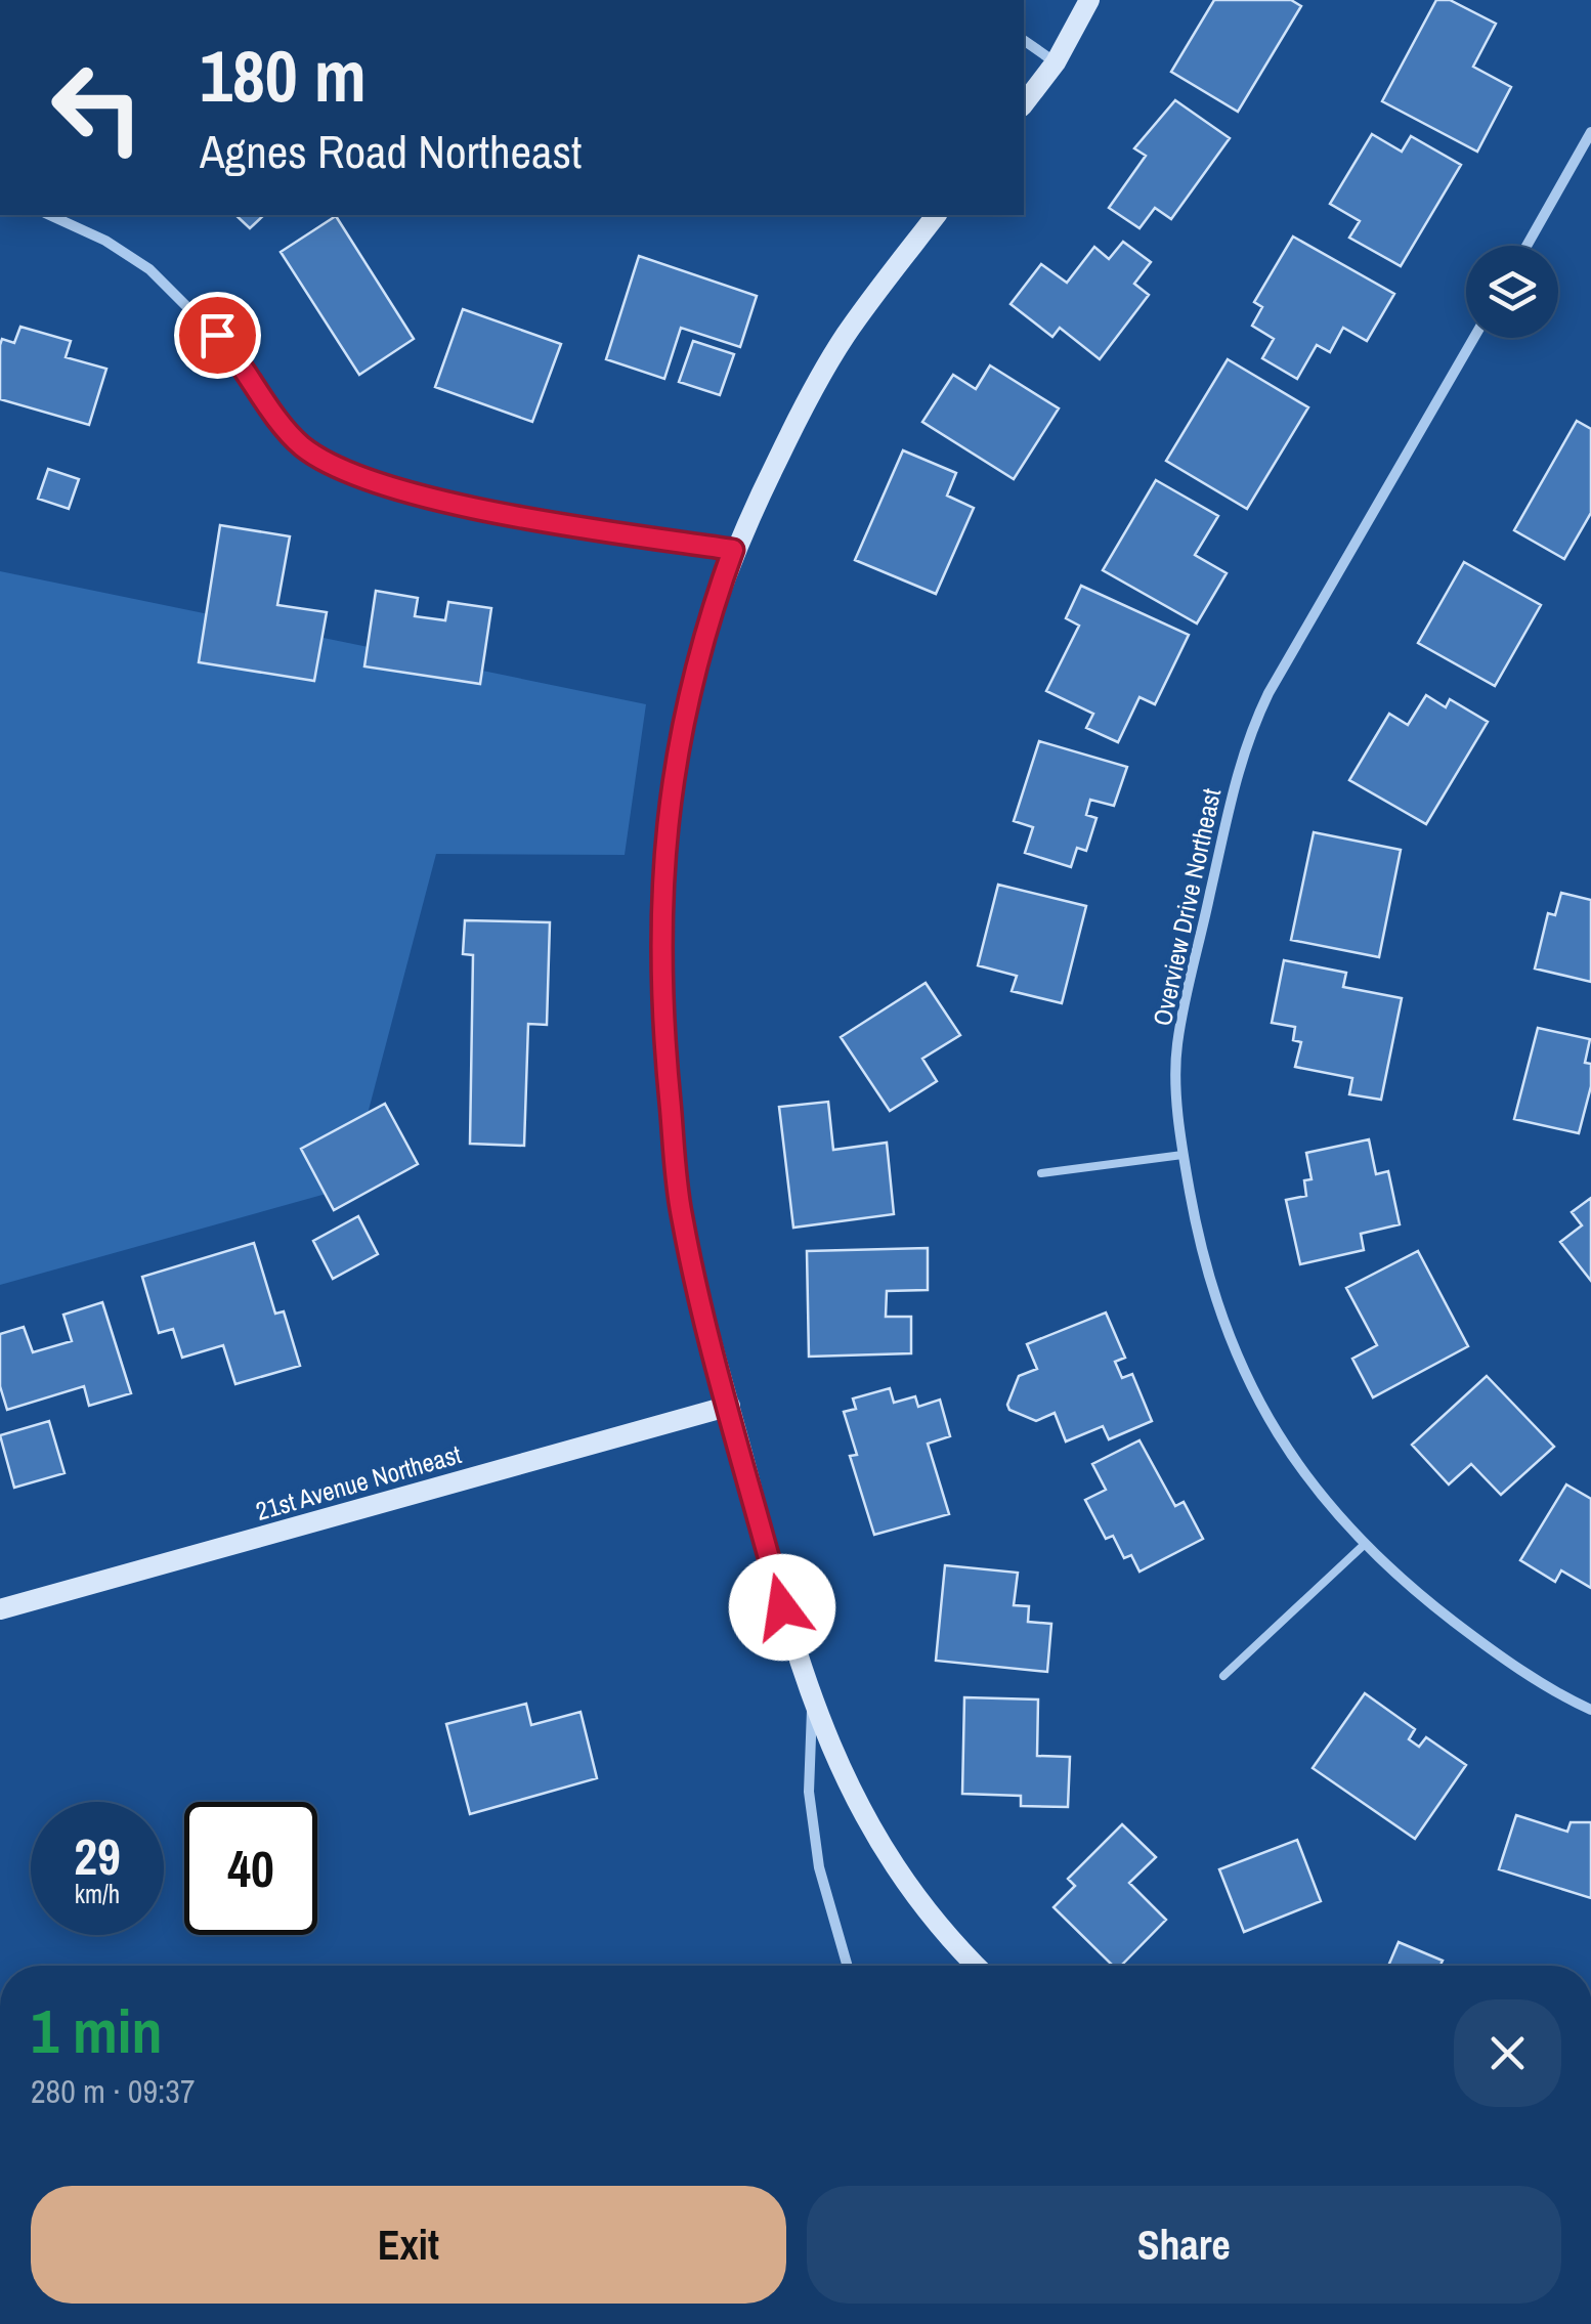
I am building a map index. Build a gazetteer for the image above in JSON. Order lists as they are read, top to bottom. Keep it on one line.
{"streets":{"street":["Overview Drive Northeast","21st Avenue Northeast"]},"page":{"turn":["180 m","Agnes Road Northeast"],"speed":"29 km/h","limit":"40","heading":["1 min","280 m · 09:37"],"buttons":["Exit","Share"]}}
